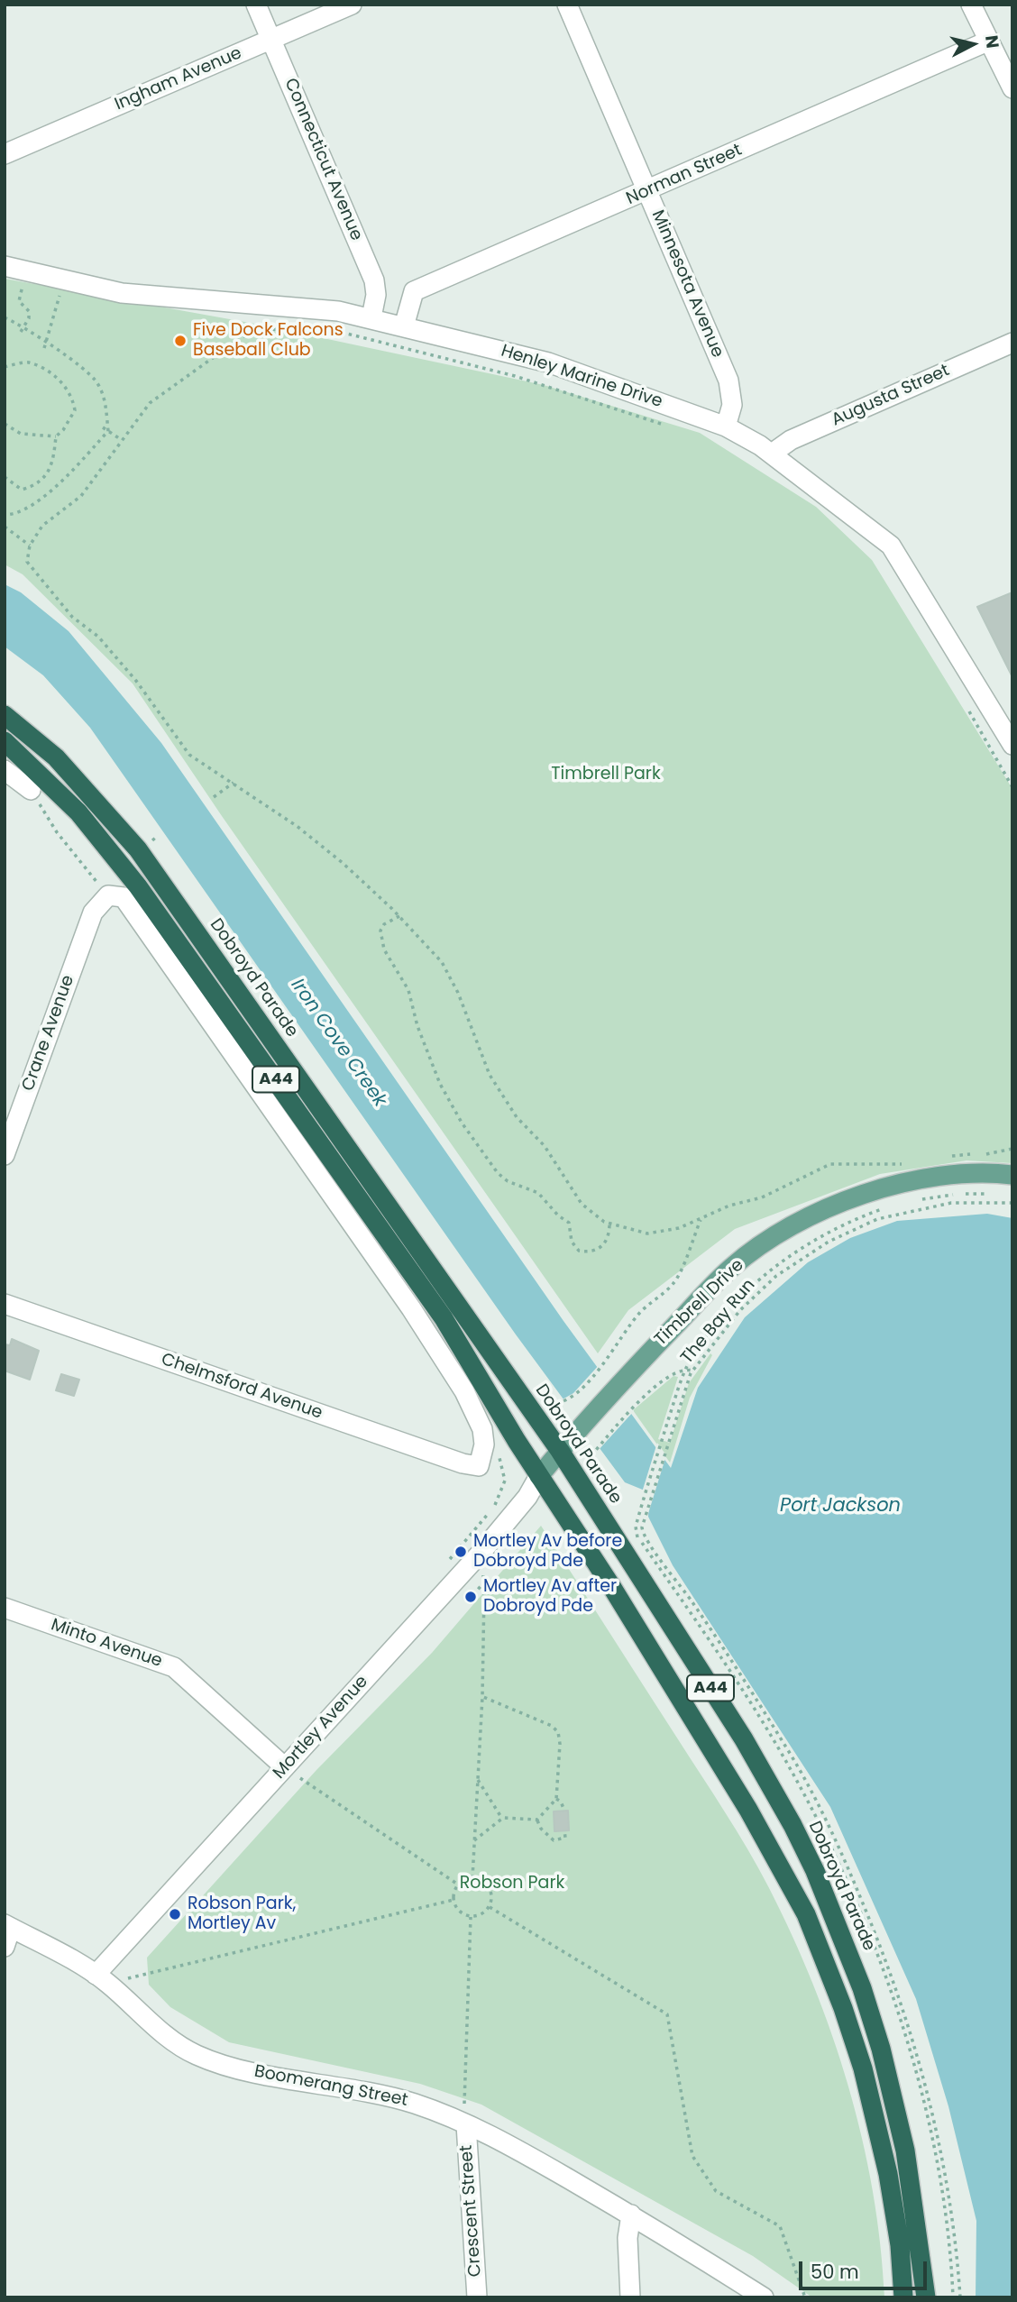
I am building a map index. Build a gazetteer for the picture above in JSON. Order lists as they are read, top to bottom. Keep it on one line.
{"streets":{"highway":["Dobroyd Parade","A44"],"main road":["Timbrell Drive"],"street":["Ingham Avenue","Connecticut Avenue","Norman Street","Minnesota Avenue","Henley Marine Drive","Augusta Street","Crane Avenue","Chelmsford Avenue","Minto Avenue","Mortley Avenue","Boomerang Street","Crescent Street"],"path":["The Bay Run"]},"crossings":[["Ingham Avenue","Connecticut Avenue"],["Connecticut Avenue","Henley Marine Drive"],["Norman Street","Minnesota Avenue"],["Norman Street","Henley Marine Drive"],["Minnesota Avenue","Henley Marine Drive"],["Henley Marine Drive","Augusta Street"],["Dobroyd Parade","Timbrell Drive"],["Crane Avenue","Chelmsford Avenue"],["A44","Timbrell Drive"],["A44","Mortley Avenue"],["Timbrell Drive","Mortley Avenue"],["Minto Avenue","Mortley Avenue"],["Mortley Avenue","Boomerang Street"],["Boomerang Street","Crescent Street"]],"water":["Iron Cove Creek","Port Jackson"],"parks":["Timbrell Park","Robson Park"],"places":["Five Dock Falcons Baseball Club","Mortley Av before Dobroyd Pde","Mortley Av after Dobroyd Pde","Robson Park, Mortley Av"],"scale_bar":"50 m","north":"right"}
